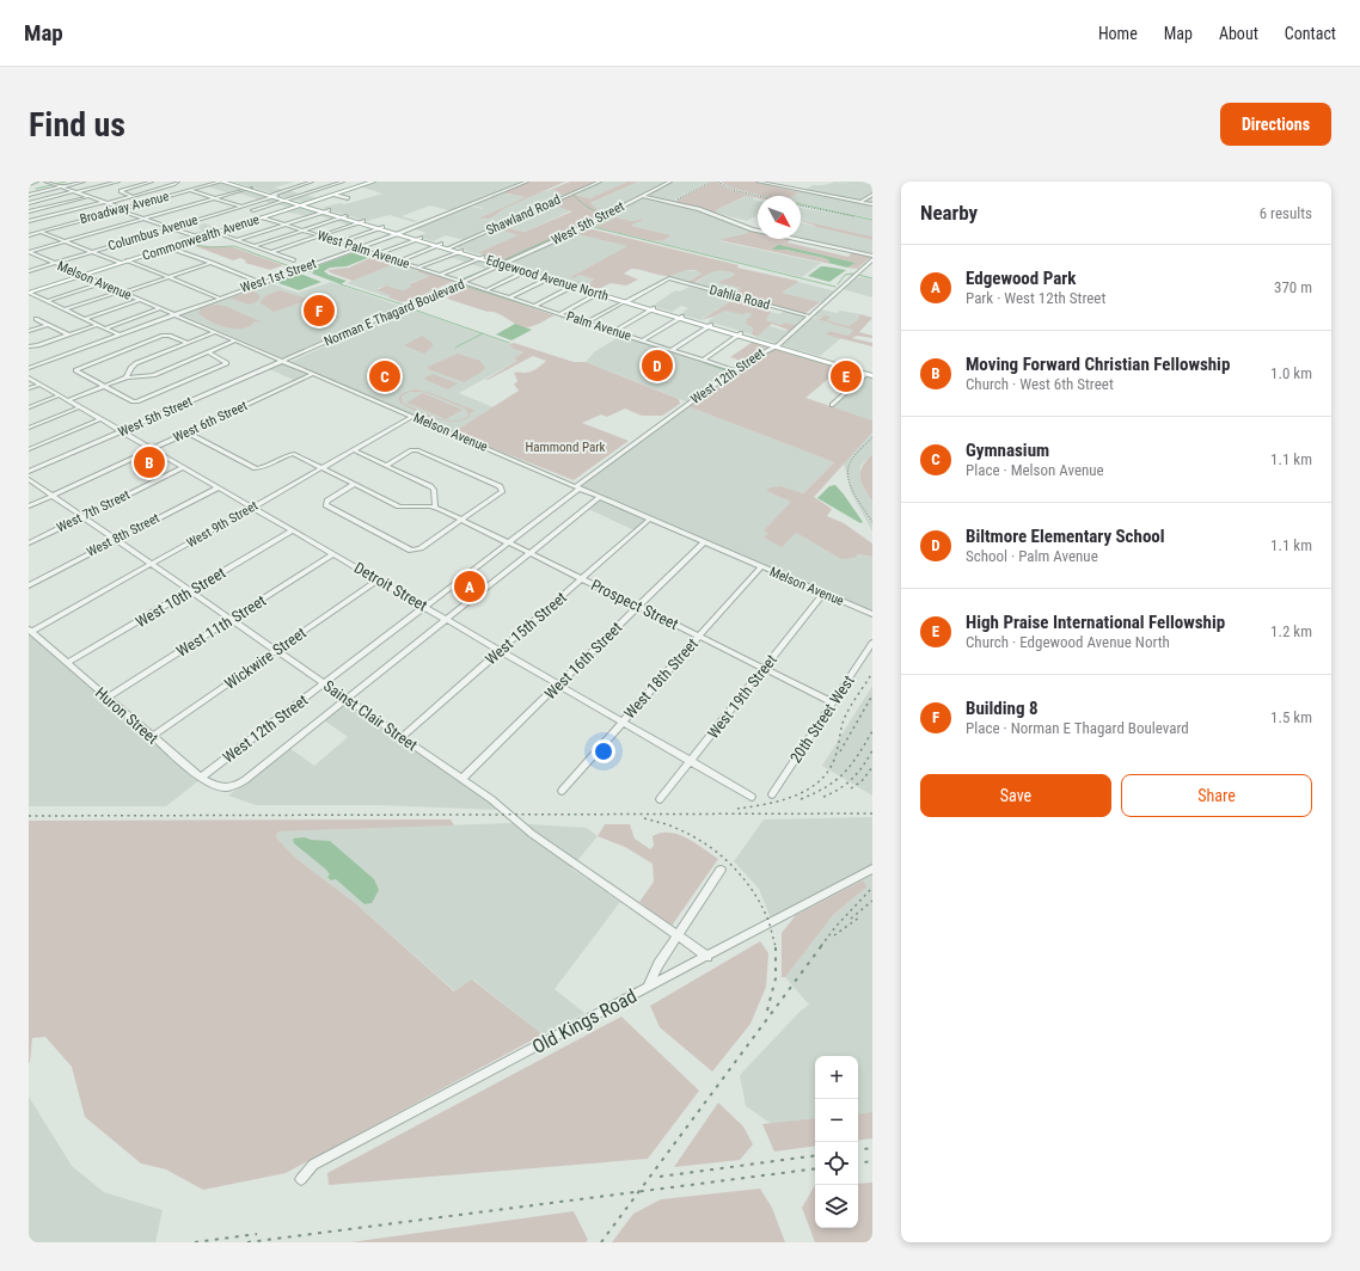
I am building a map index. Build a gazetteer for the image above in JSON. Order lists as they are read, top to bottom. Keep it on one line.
{"streets":{"main road":["Commonwealth Avenue","Edgewood Avenue North"],"street":["Broadway Avenue","Shawland Road","West 5th Street","Columbus Avenue","West Palm Avenue","West 1st Street","Melson Avenue","Dahlia Road","Norman E Thagard Boulevard","Palm Avenue","West 12th Street","West 6th Street","West 7th Street","West 9th Street","West 8th Street","Detroit Street","West 10th Street","Prospect Street","West 11th Street","West 15th Street","Wickwire Street","West 16th Street","West 18th Street","West 19th Street","Huron Street","Sainst Clair Street","20th Street West","Old Kings Road"]},"crossings":[["Broadway Avenue","Edgewood Avenue North"],["Shawland Road","Edgewood Avenue North"],["West 5th Street","Edgewood Avenue North"],["West 5th Street","Melson Avenue"],["West 5th Street","Norman E Thagard Boulevard"],["West 5th Street","Detroit Street"],["Columbus Avenue","Edgewood Avenue North"],["Columbus Avenue","Melson Avenue"],["Commonwealth Avenue","West Palm Avenue"],["Commonwealth Avenue","Edgewood Avenue North"],["Commonwealth Avenue","Melson Avenue"],["West Palm Avenue","West 1st Street"],["West Palm Avenue","Norman E Thagard Boulevard"],["West Palm Avenue","Palm Avenue"],["West 1st Street","Edgewood Avenue North"],["West 1st Street","Melson Avenue"],["Edgewood Avenue North","Dahlia Road"],["Edgewood Avenue North","Norman E Thagard Boulevard"],["Edgewood Avenue North","West 12th Street"],["Melson Avenue","Norman E Thagard Boulevard"],["Melson Avenue","West 12th Street"],["Melson Avenue","West 6th Street"],["Melson Avenue","West 9th Street"],["Melson Avenue","West 15th Street"],["Melson Avenue","West 16th Street"],["Melson Avenue","West 18th Street"],["Melson Avenue","West 19th Street"],["Dahlia Road","West 12th Street"],["Norman E Thagard Boulevard","Palm Avenue"],["Palm Avenue","West 12th Street"],["West 12th Street","Detroit Street"],["West 12th Street","Prospect Street"],["West 12th Street","Huron Street"],["West 12th Street","Sainst Clair Street"],["West 6th Street","Detroit Street"],["West 6th Street","Sainst Clair Street"],["West 7th Street","Detroit Street"],["West 7th Street","Sainst Clair Street"],["West 9th Street","Detroit Street"],["West 9th Street","Huron Street"],["West 9th Street","Sainst Clair Street"],["West 8th Street","Detroit Street"],["West 8th Street","Sainst Clair Street"],["Detroit Street","West 10th Street"],["Detroit Street","West 11th Street"],["Detroit Street","West 15th Street"],["Detroit Street","Wickwire Street"],["Detroit Street","West 16th Street"],["Detroit Street","West 18th Street"],["Detroit Street","West 19th Street"],["West 10th Street","Huron Street"],["West 10th Street","Sainst Clair Street"],["Prospect Street","West 15th Street"],["Prospect Street","West 16th Street"],["Prospect Street","West 18th Street"],["Prospect Street","West 19th Street"],["Prospect Street","20th Street West"],["West 11th Street","Huron Street"],["West 11th Street","Sainst Clair Street"],["West 15th Street","Sainst Clair Street"],["Wickwire Street","Huron Street"],["Wickwire Street","Sainst Clair Street"],["West 16th Street","Sainst Clair Street"],["Sainst Clair Street","Old Kings Road"]],"parks":["Hammond Park"],"north":"bottom right","page":{"header":"Map","nav":["Home","Map","About","Contact"],"buttons":["Directions",["Save","Share"]],"title":"Find us","heading":["Nearby","6 results"],"list":[{"mark":"A","name":"Edgewood Park","note":"Park · West 12th Street","value":"370 m"},{"mark":"B","name":"Moving Forward Christian Fellowship","note":"Church · West 6th Street","value":"1.0 km"},{"mark":"C","name":"Gymnasium","note":"Place · Melson Avenue","value":"1.1 km"},{"mark":"D","name":"Biltmore Elementary School","note":"School · Palm Avenue","value":"1.1 km"},{"mark":"E","name":"High Praise International Fellowship","note":"Church · Edgewood Avenue North","value":"1.2 km"},{"mark":"F","name":"Building 8","note":"Place · Norman E Thagard Boulevard","value":"1.5 km"}],"pins":["F","D","C","E","B","A"],"map_buttons":["+","−"]}}
